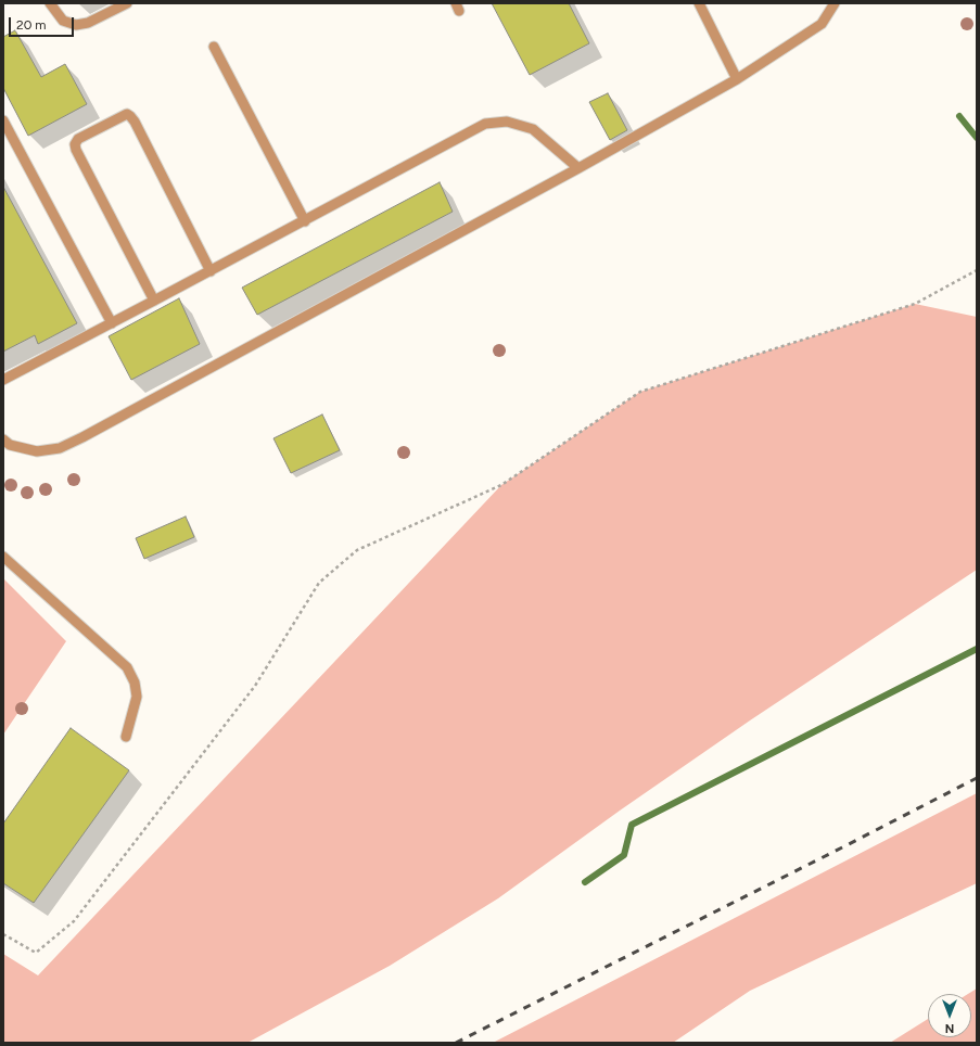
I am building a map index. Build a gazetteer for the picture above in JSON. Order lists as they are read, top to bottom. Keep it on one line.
{"scale_bar":"20 m","north":"bottom"}
